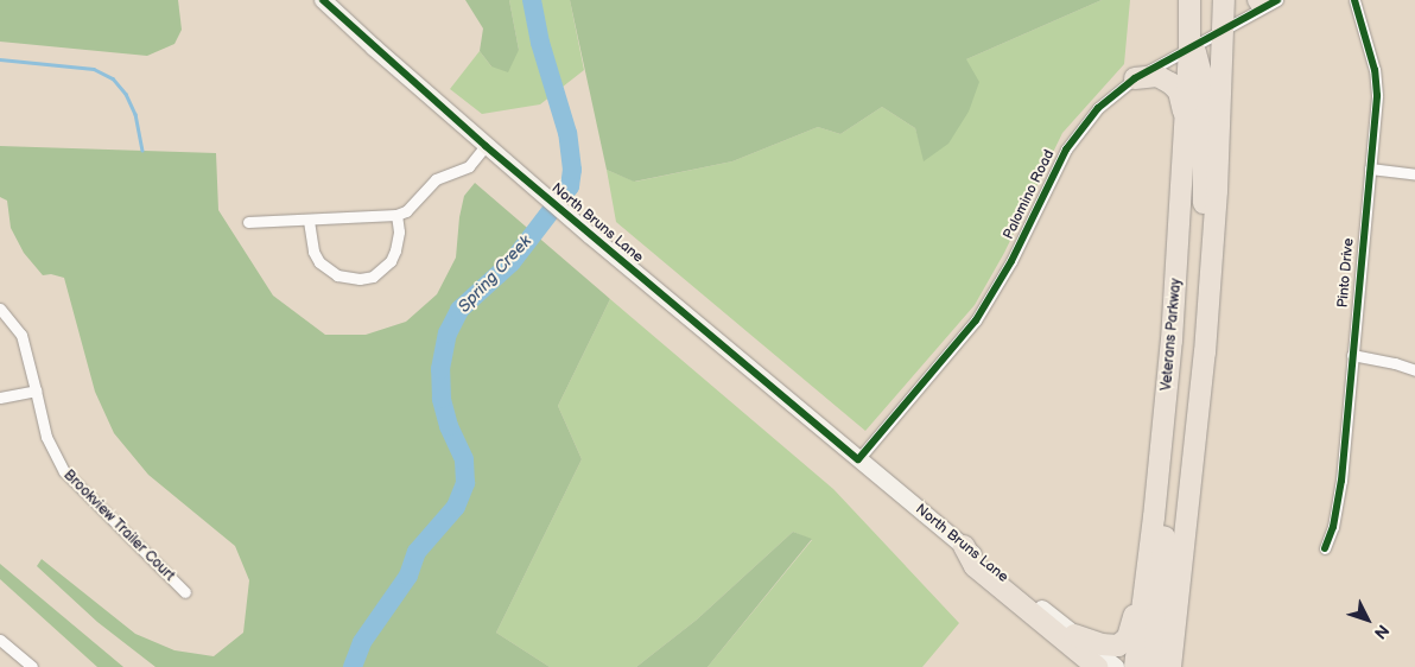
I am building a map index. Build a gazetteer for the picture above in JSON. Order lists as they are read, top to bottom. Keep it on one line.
{"streets":{"highway":["Veterans Parkway"],"main road":["North Bruns Lane"],"street":["Palomino Road","Pinto Drive","Brookview Trailer Court"]},"crossings":[["Palomino Road","North Bruns Lane"],["Palomino Road","Veterans Parkway"]],"water":["Spring Creek"],"north":"bottom right"}
